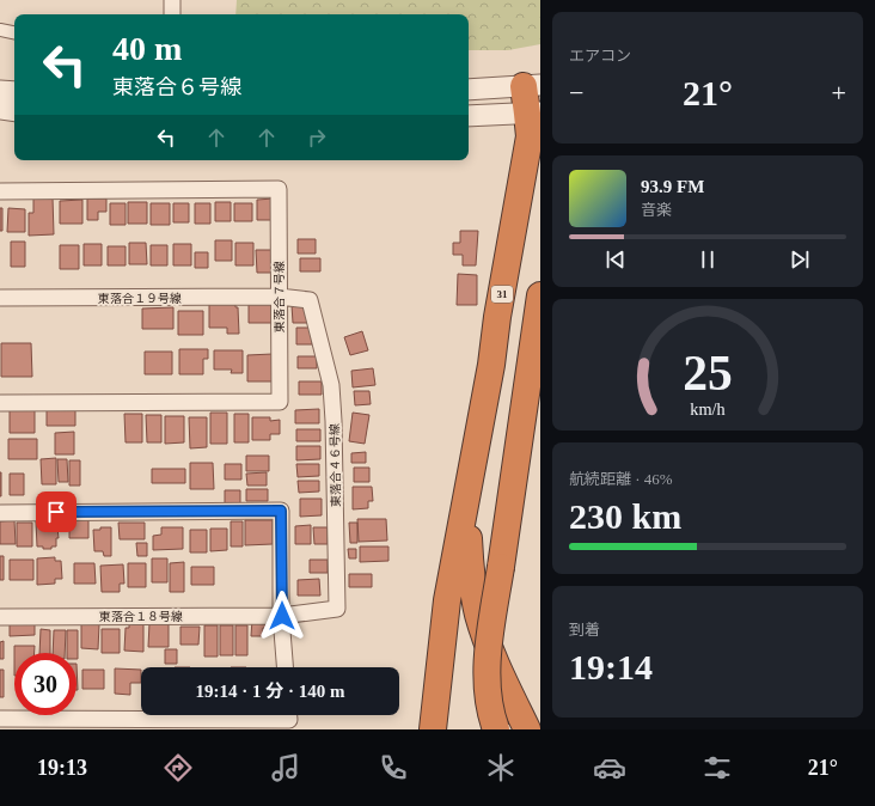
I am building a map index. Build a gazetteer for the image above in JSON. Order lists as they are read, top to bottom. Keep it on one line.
{"streets":{"highway":["31"],"street":["東落合７号線","東落合１９号線","東落合４６号線","東落合１８号線"]},"crossings":[["東落合７号線","東落合１９号線"],["東落合７号線","東落合４６号線"],["東落合１９号線","東落合４６号線"],["東落合４６号線","東落合１８号線"]],"page":{"tile":["エアコン",["航続距離 · 46%","230 km"],["到着","19:14"]],"turn":["40 m","東落合６号線"],"heat":["−","21°","+"],"song":["93.9 FM","音楽"],"limit":"30","trip":"19:14 · 1 分 · 140 m","tabs":["19:13","21°"],"gauge":["25","km/h"]}}
